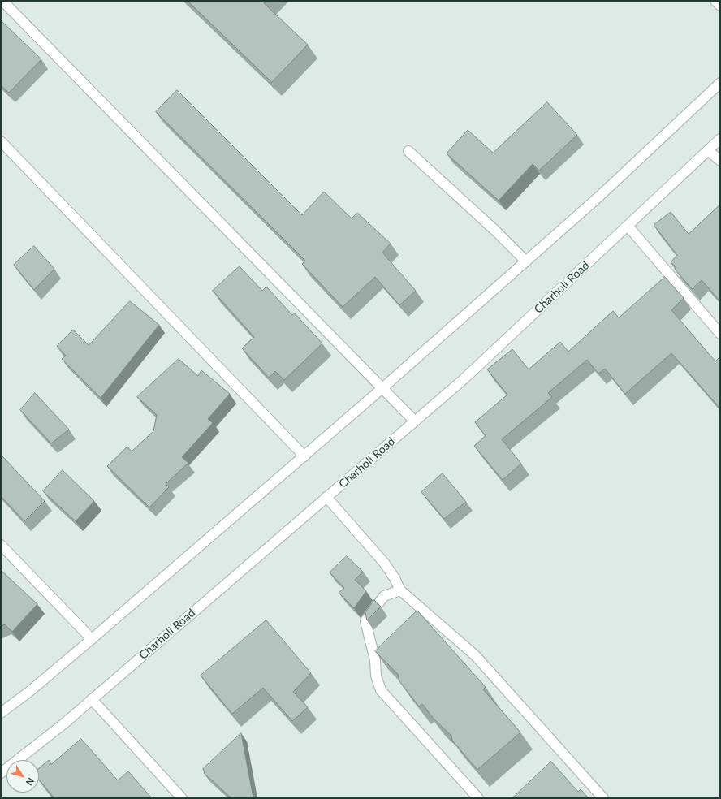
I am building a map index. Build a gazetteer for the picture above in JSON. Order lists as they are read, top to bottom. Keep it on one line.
{"streets":{"street":["Charholi Road"]},"north":"bottom right"}
